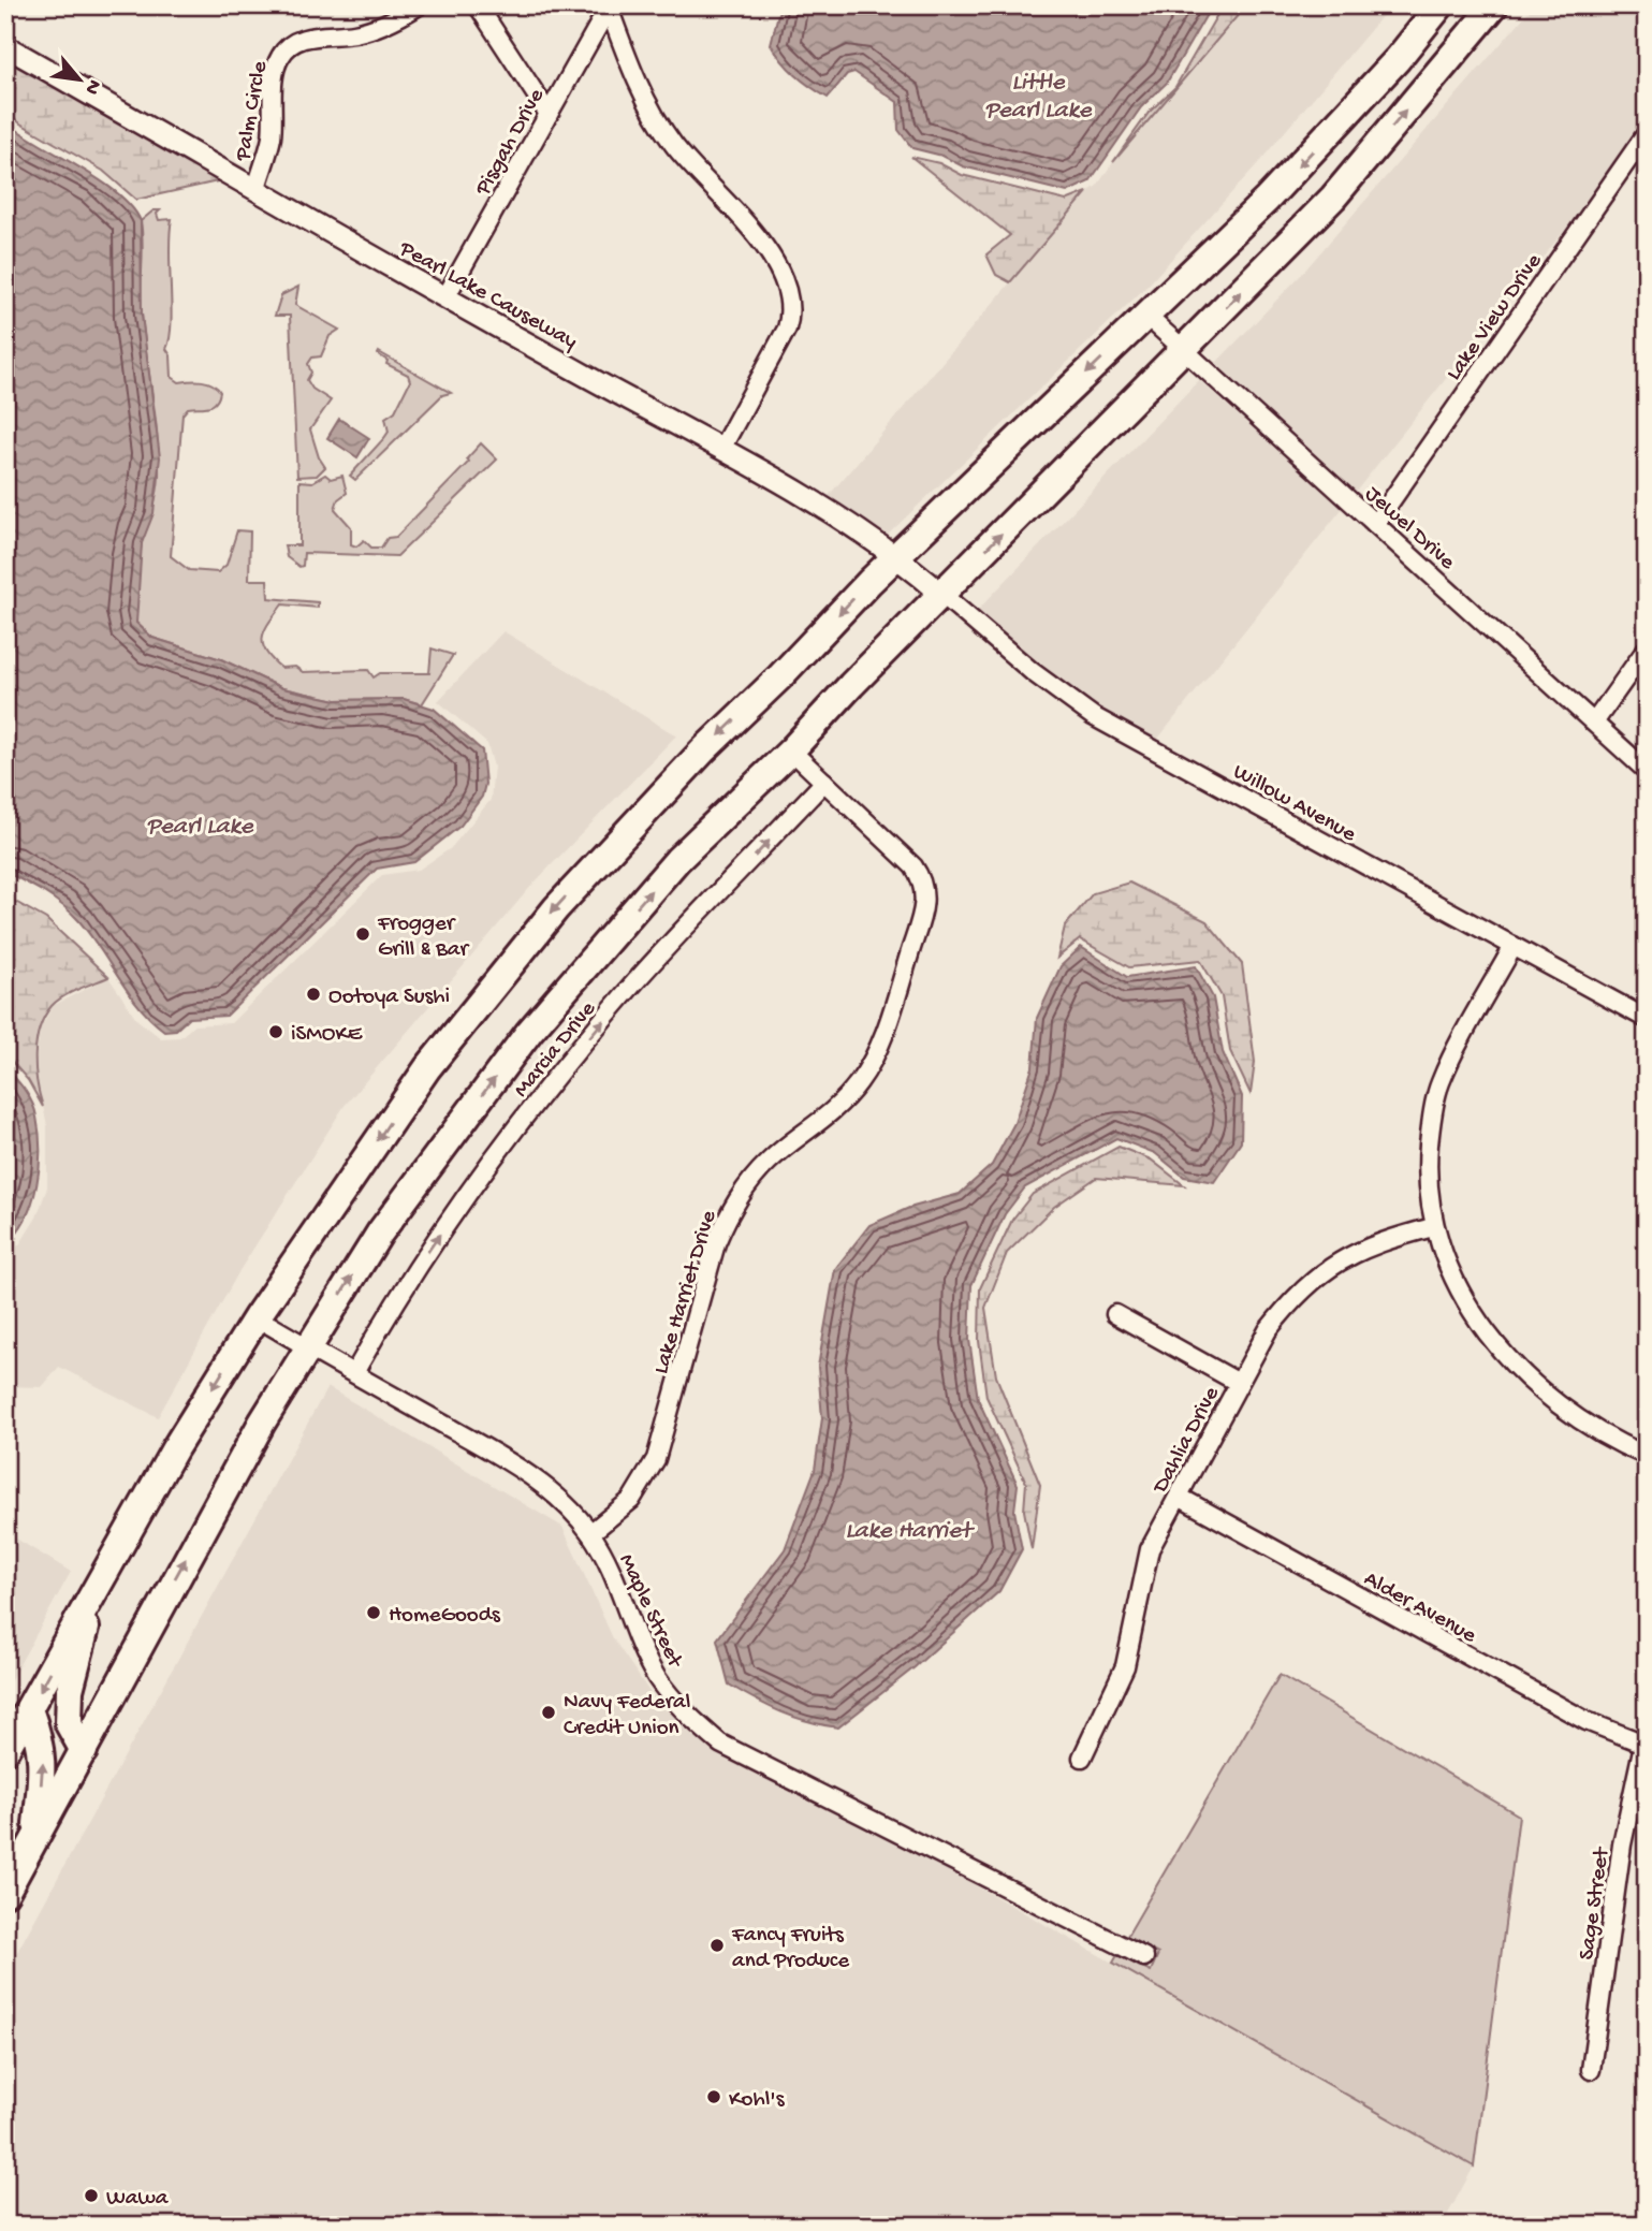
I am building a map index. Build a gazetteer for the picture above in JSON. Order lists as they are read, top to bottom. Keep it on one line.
{"streets":{"street":["Palm Circle","Pisgah Drive","Pearl Lake Causeway","Lake View Drive","Jewel Drive","Willow Avenue","Marcia Drive","Lake Harriet Drive","Dahlia Drive","Alder Avenue","Maple Street","Sage Street"]},"crossings":[["Palm Circle","Pearl Lake Causeway"],["Pisgah Drive","Pearl Lake Causeway"],["Pearl Lake Causeway","Willow Avenue"],["Lake View Drive","Jewel Drive"],["Marcia Drive","Lake Harriet Drive"],["Marcia Drive","Maple Street"],["Lake Harriet Drive","Maple Street"],["Dahlia Drive","Alder Avenue"],["Alder Avenue","Sage Street"]],"one_way":["Marcia Drive"],"water":["Little Pearl Lake","Pearl Lake","Lake Harriet"],"places":["Frogger Grill & Bar","Ootoya Sushi","iSMOKE","HomeGoods","Navy Federal Credit Union","Fancy Fruits and Produce","Kohl's","Wawa"],"north":"bottom right"}
